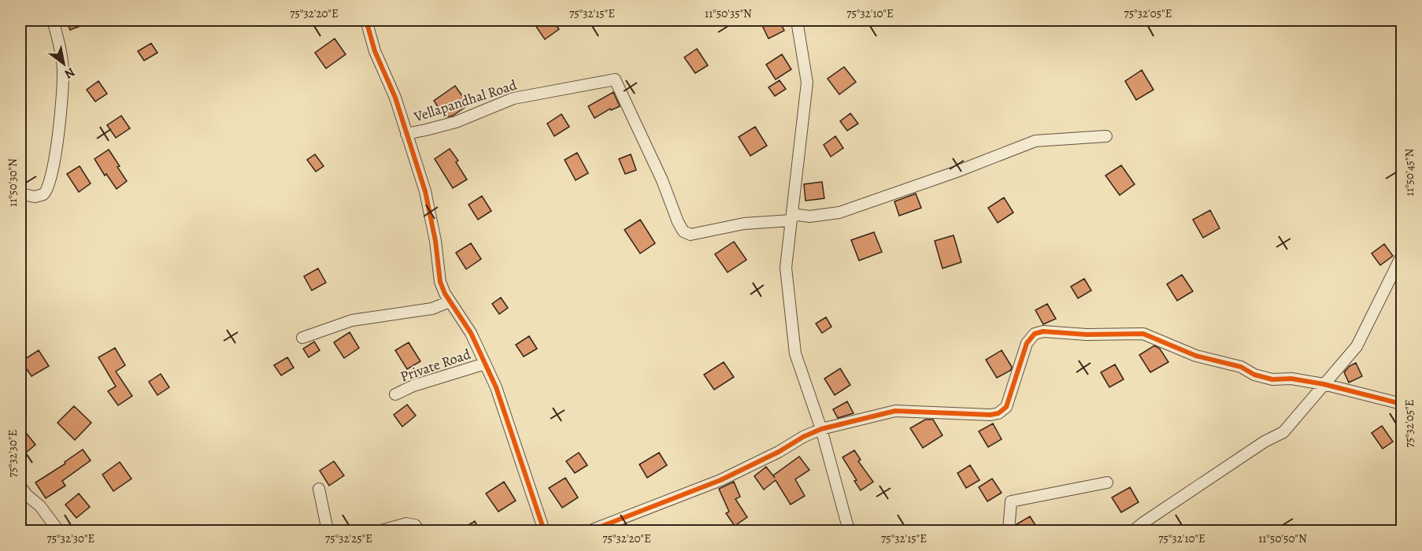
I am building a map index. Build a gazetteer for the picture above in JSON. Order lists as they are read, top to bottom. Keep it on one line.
{"streets":{"street":["Vellapandhal Road","Private Road"]},"north":"bottom right","coordinates":["75°32'20\"E","75°32'15\"E","11°50'35\"N","75°32'10\"E","75°32'05\"E","11°50'45\"N","11°50'30\"N","75°32'30\"E","75°32'25\"E","11°50'50\"N"]}
